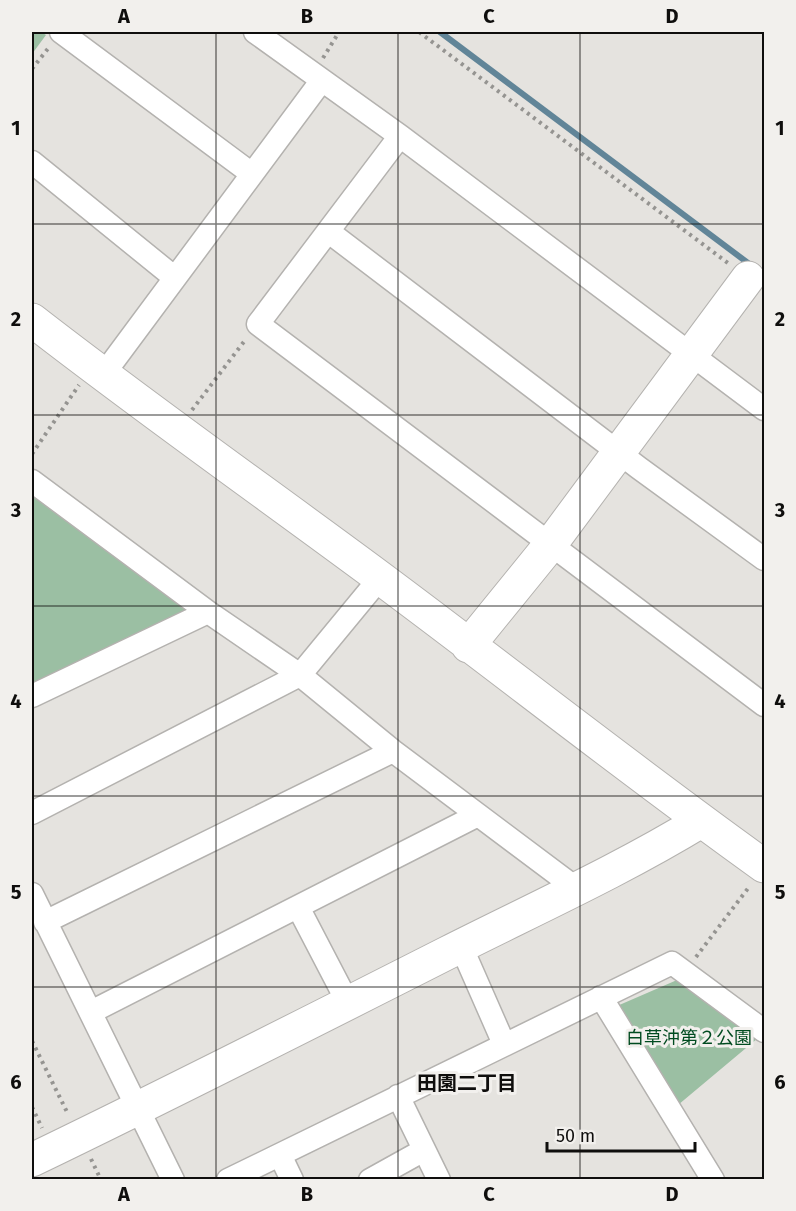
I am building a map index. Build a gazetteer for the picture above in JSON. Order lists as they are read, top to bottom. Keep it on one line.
{"districts":["田園二丁目"],"parks":["白草沖第２公園"],"scale_bar":"50 m","grid":{"columns":["A","B","C","D"],"rows":["1","2","3","4","5","6"]}}
